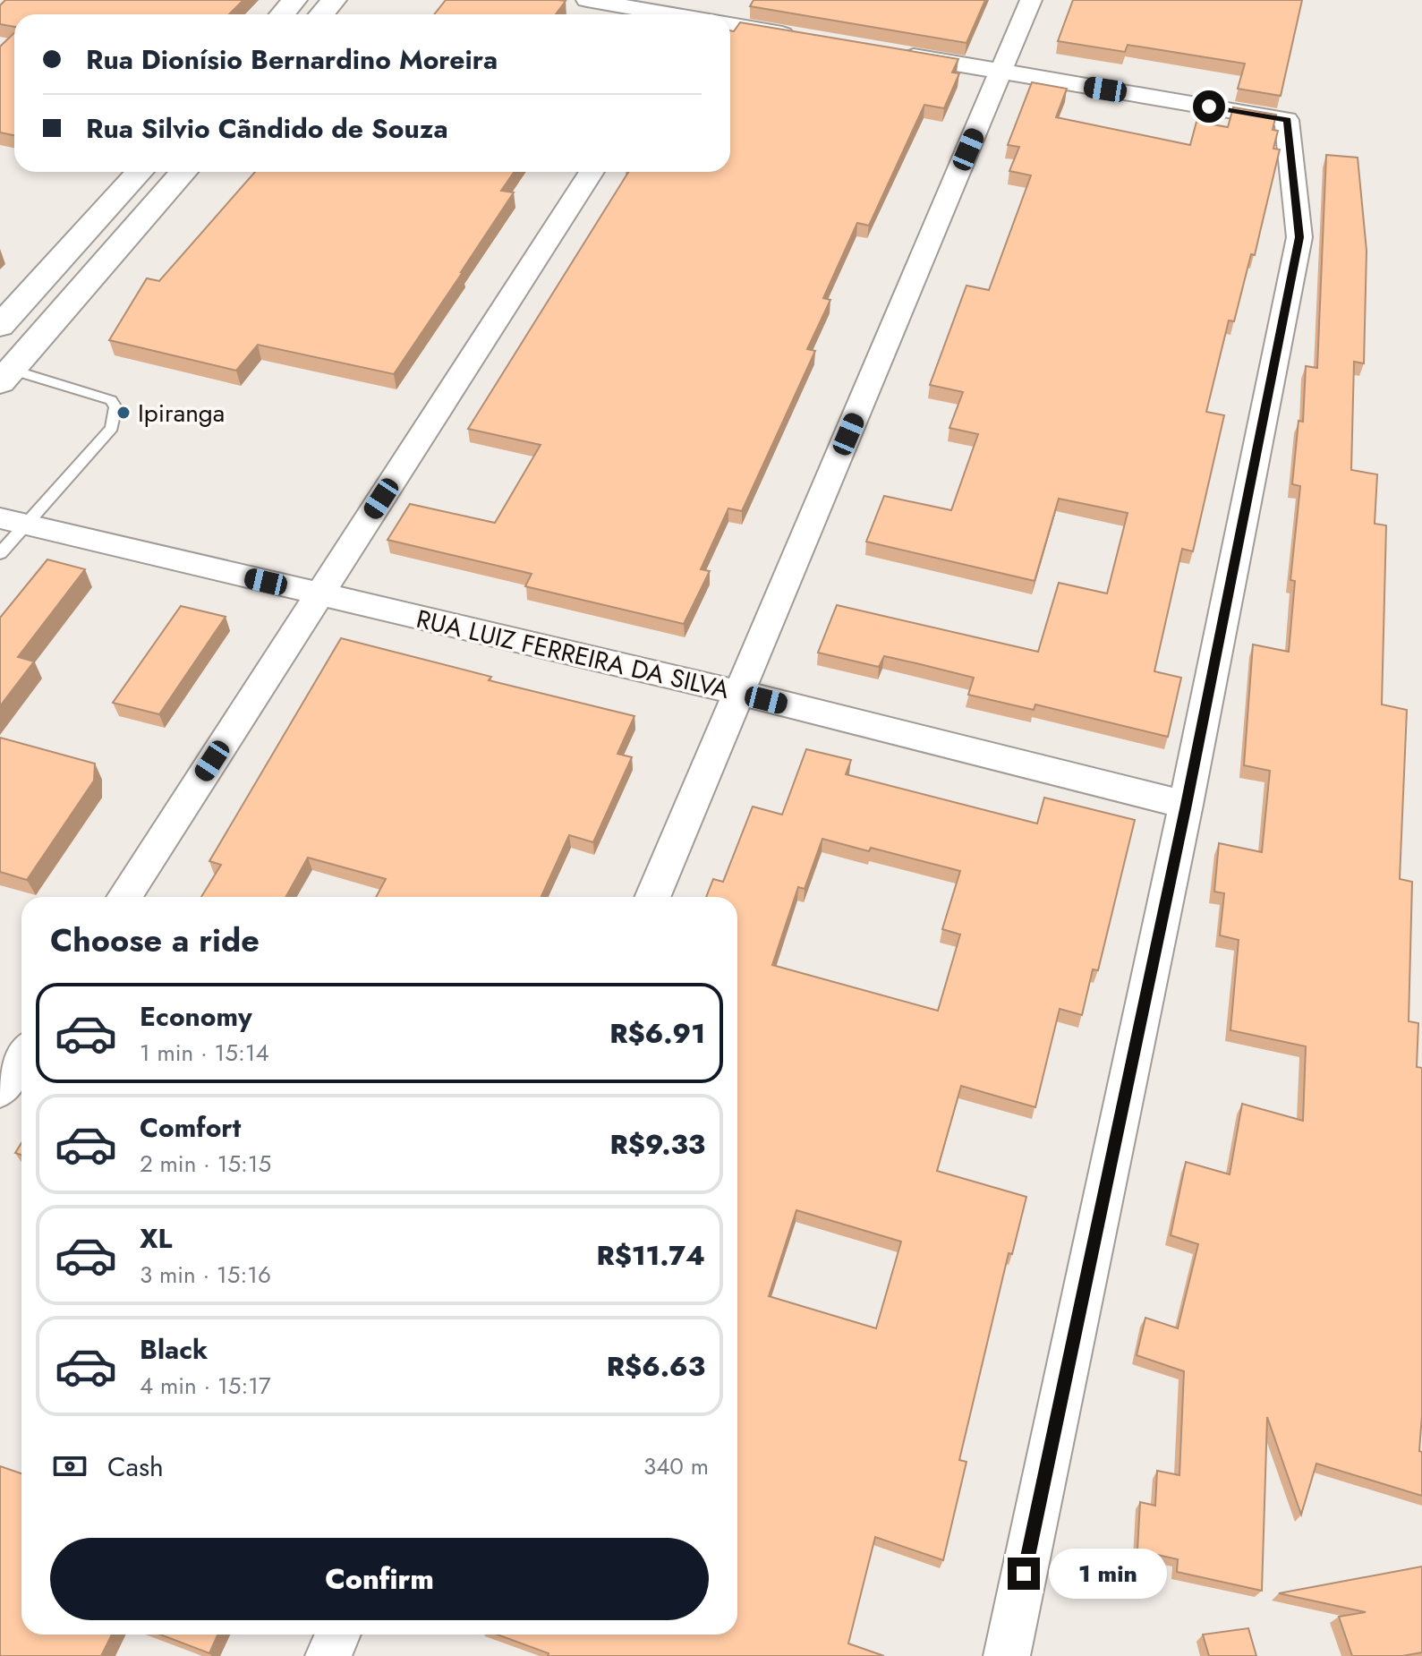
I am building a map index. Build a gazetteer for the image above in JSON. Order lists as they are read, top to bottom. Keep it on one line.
{"streets":{"street":["RUA LUIZ FERREIRA DA SILVA"]},"places":["Ipiranga"],"page":{"banner":["Rua Dionísio Bernardino Moreira","Rua Silvio Cãndido de Souza"],"heading":"Choose a ride","list":[{"name":"Economy","note":"1 min · 15:14","value":"R$6.91"},{"name":"Comfort","note":"2 min · 15:15","value":"R$9.33"},{"name":"XL","note":"3 min · 15:16","value":"R$11.74"},{"name":"Black","note":"4 min · 15:17","value":"R$6.63"}],"pay":["Cash","340 m"],"buttons":"Confirm","bubble":"1 min"}}
